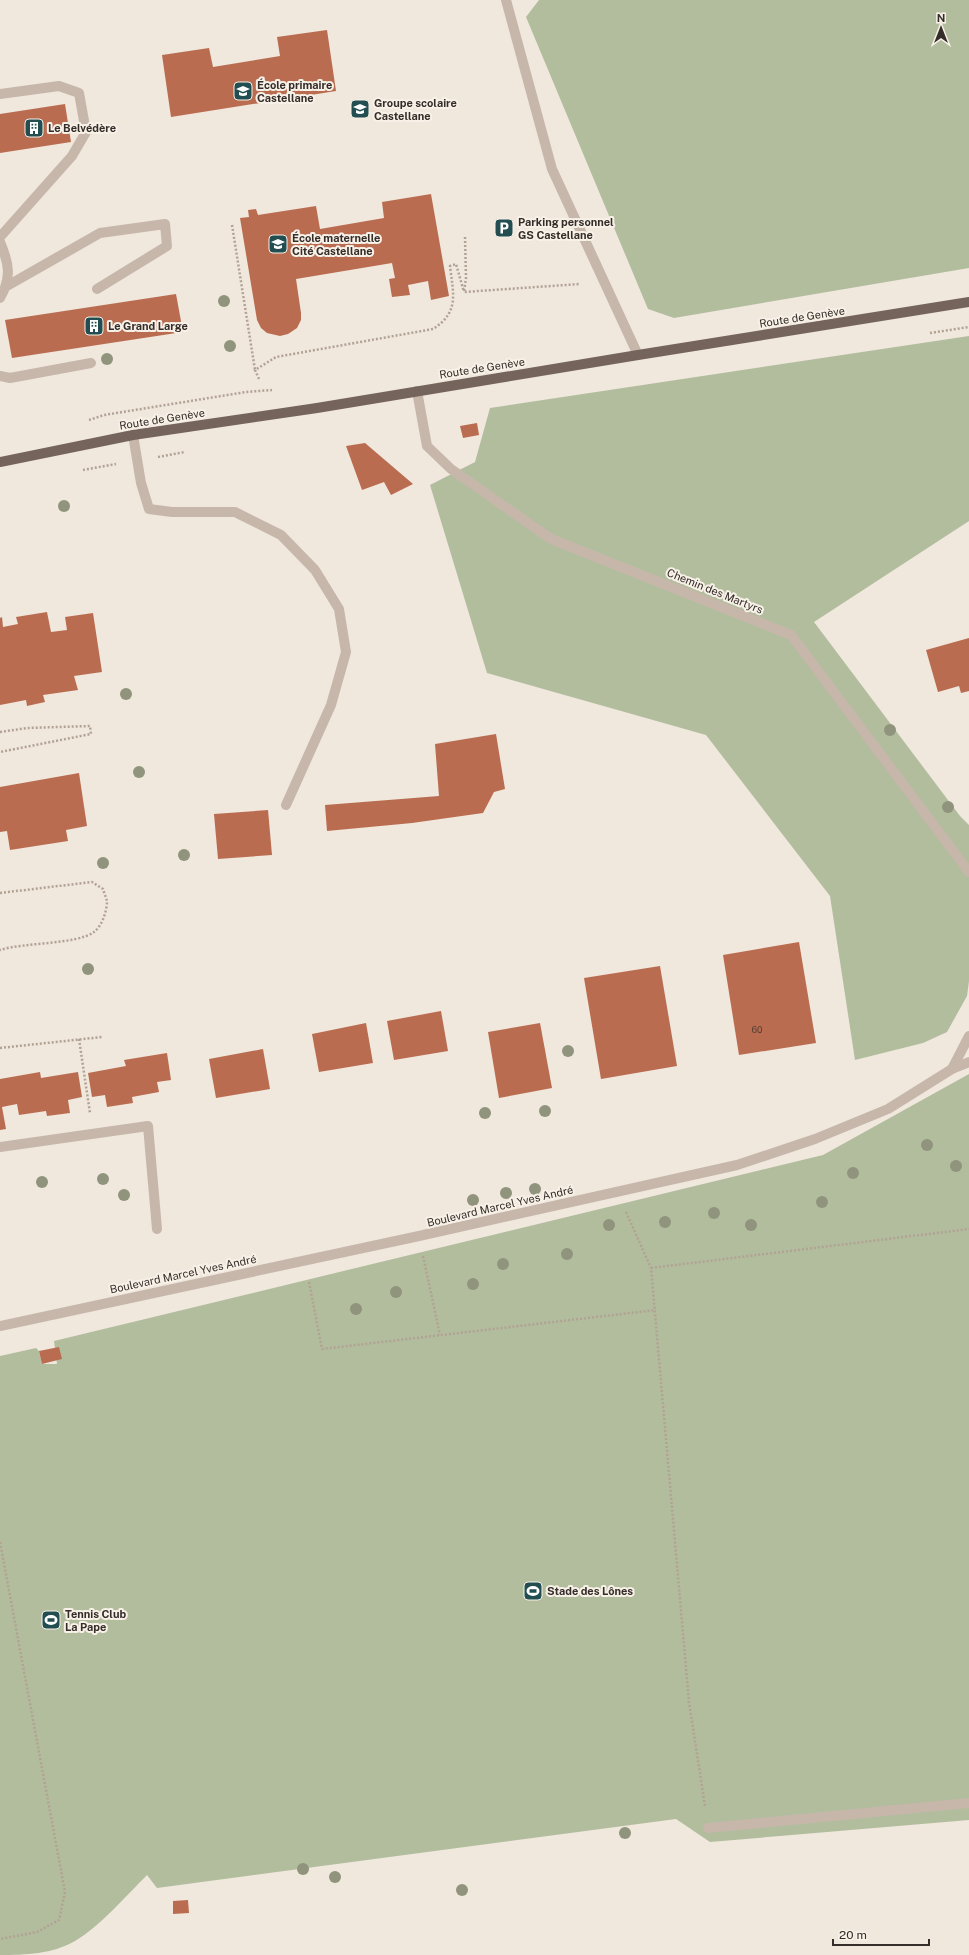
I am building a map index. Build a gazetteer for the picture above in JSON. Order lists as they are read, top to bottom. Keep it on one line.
{"streets":{"main road":["Route de Genève"],"street":["Chemin des Martyrs","Boulevard Marcel Yves André"]},"crossings":[["Route de Genève","Chemin des Martyrs"]],"places":{"school or university":["École primaire Castellane","Groupe scolaire Castellane","École maternelle Cité Castellane"],"building":["Le Belvédère","Le Grand Large"],"parking":["Parking personnel GS Castellane"],"sports":["Stade des Lônes","Tennis Club La Pape"]},"house_numbers":["60"],"scale_bar":"20 m","north":"top"}
